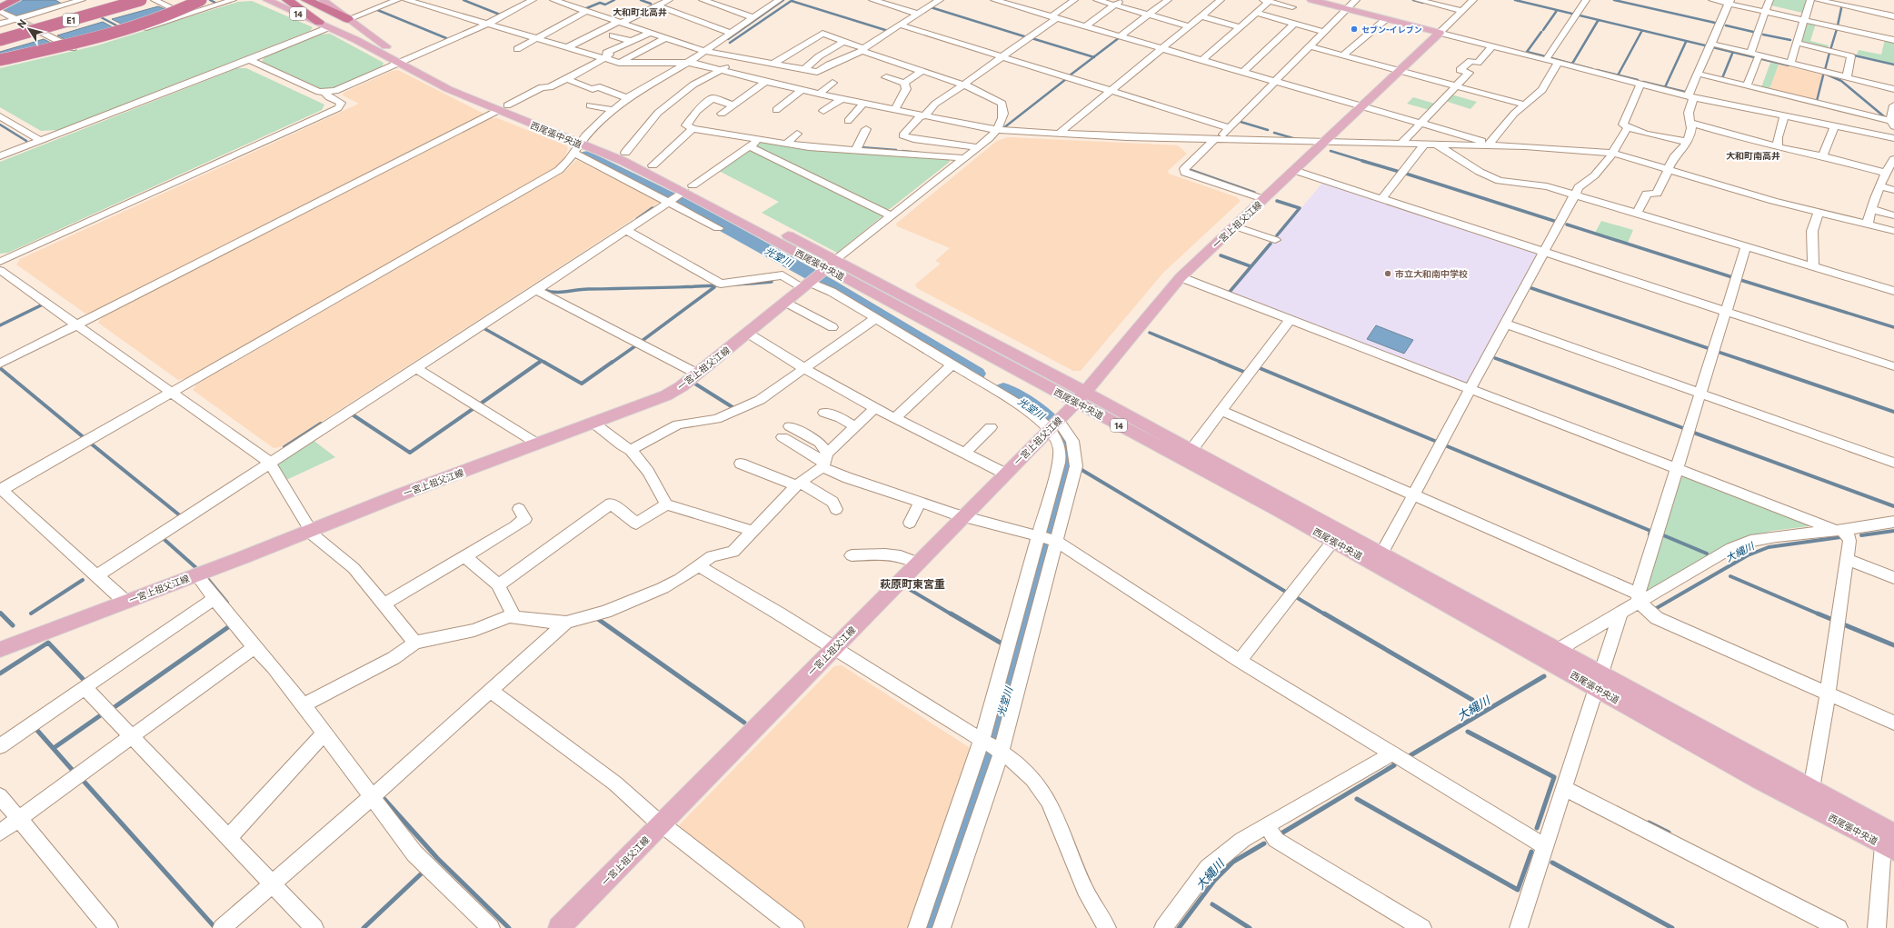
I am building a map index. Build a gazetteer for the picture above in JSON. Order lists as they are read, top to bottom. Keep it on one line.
{"streets":{"highway":["E1"],"main road":["14","西尾張中央道","一宮上祖父江線"]},"crossings":[["西尾張中央道","一宮上祖父江線"]],"districts":["大和町北高井","大和町南高井","萩原町東宮重"],"water":["光堂川","大縄川"],"places":["セブン-イレブン","市立大和南中学校"],"north":"top left"}
